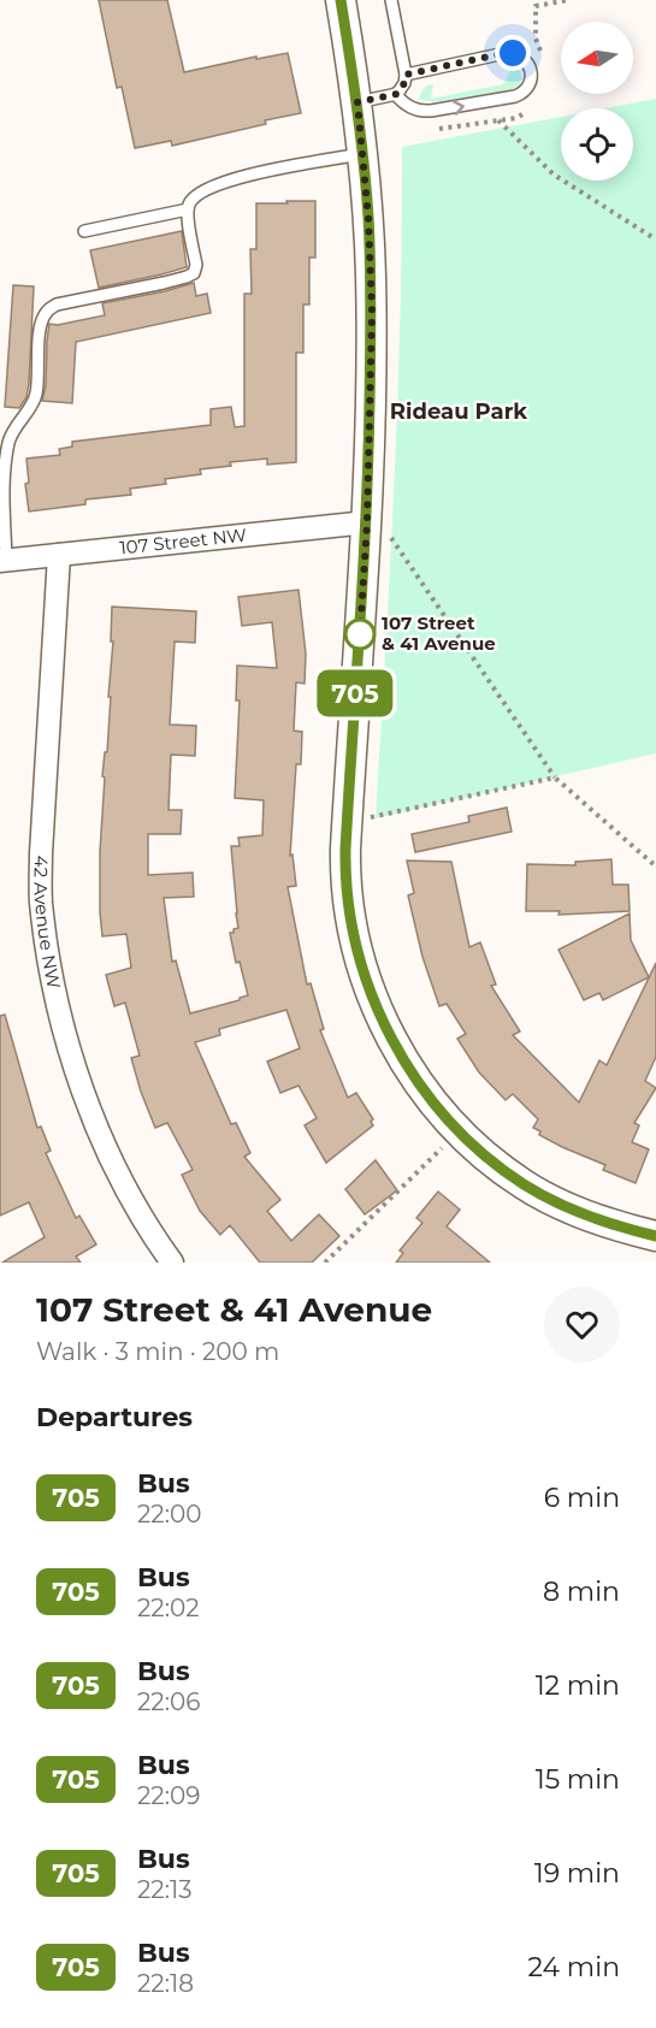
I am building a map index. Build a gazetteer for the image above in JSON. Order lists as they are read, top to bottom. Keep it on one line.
{"streets":{"street":["107 Street NW","42 Avenue NW"]},"crossings":[["107 Street NW","42 Avenue NW"]],"districts":["Rideau Park"],"places":["107 Street & 41 Avenue"],"lines":["bus line 705"],"north":"left","page":{"on_map":"705","heading":[["107 Street & 41 Avenue","Walk · 3 min · 200 m"],"Departures"],"list":[{"mark":"705","name":"Bus","note":"22:00","value":"6 min"},{"mark":"705","name":"Bus","note":"22:02","value":"8 min"},{"mark":"705","name":"Bus","note":"22:06","value":"12 min"},{"mark":"705","name":"Bus","note":"22:09","value":"15 min"},{"mark":"705","name":"Bus","note":"22:13","value":"19 min"},{"mark":"705","name":"Bus","note":"22:18","value":"24 min"}]}}
